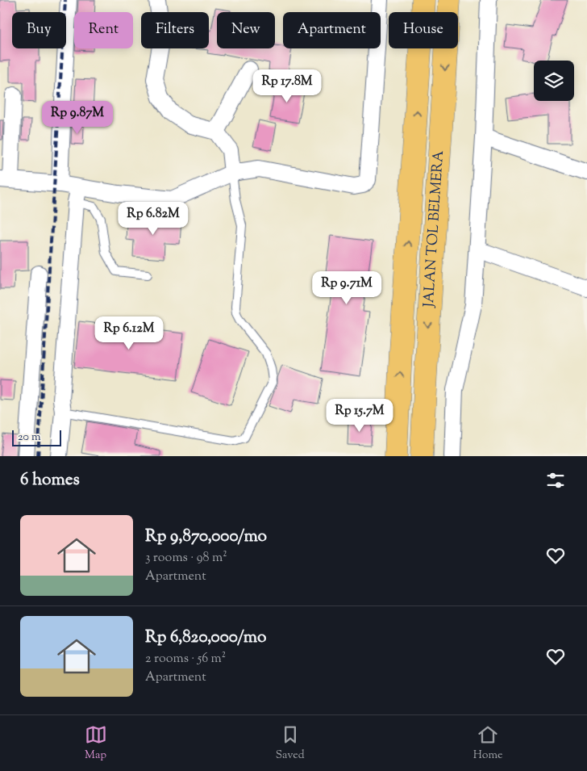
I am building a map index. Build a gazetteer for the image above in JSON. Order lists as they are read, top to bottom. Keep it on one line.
{"streets":{"highway":["JALAN TOL BELMERA"]},"scale_bar":"20 m","page":{"chip":["Buy","Rent","Filters","New","Apartment","House"],"price":["Rp 17.8M","Rp 9.87M","Rp 6.82M","Rp 9.71M","Rp 6.12M","Rp 15.7M"],"scale":"20 m","heading":"6 homes","list":[{"name":"Rp 9,870,000/mo","note":"3 rooms · 98 m² · Apartment"},{"name":"Rp 6,820,000/mo","note":"2 rooms · 56 m² · Apartment"}],"tabs":["Map","Saved","Home"]}}
